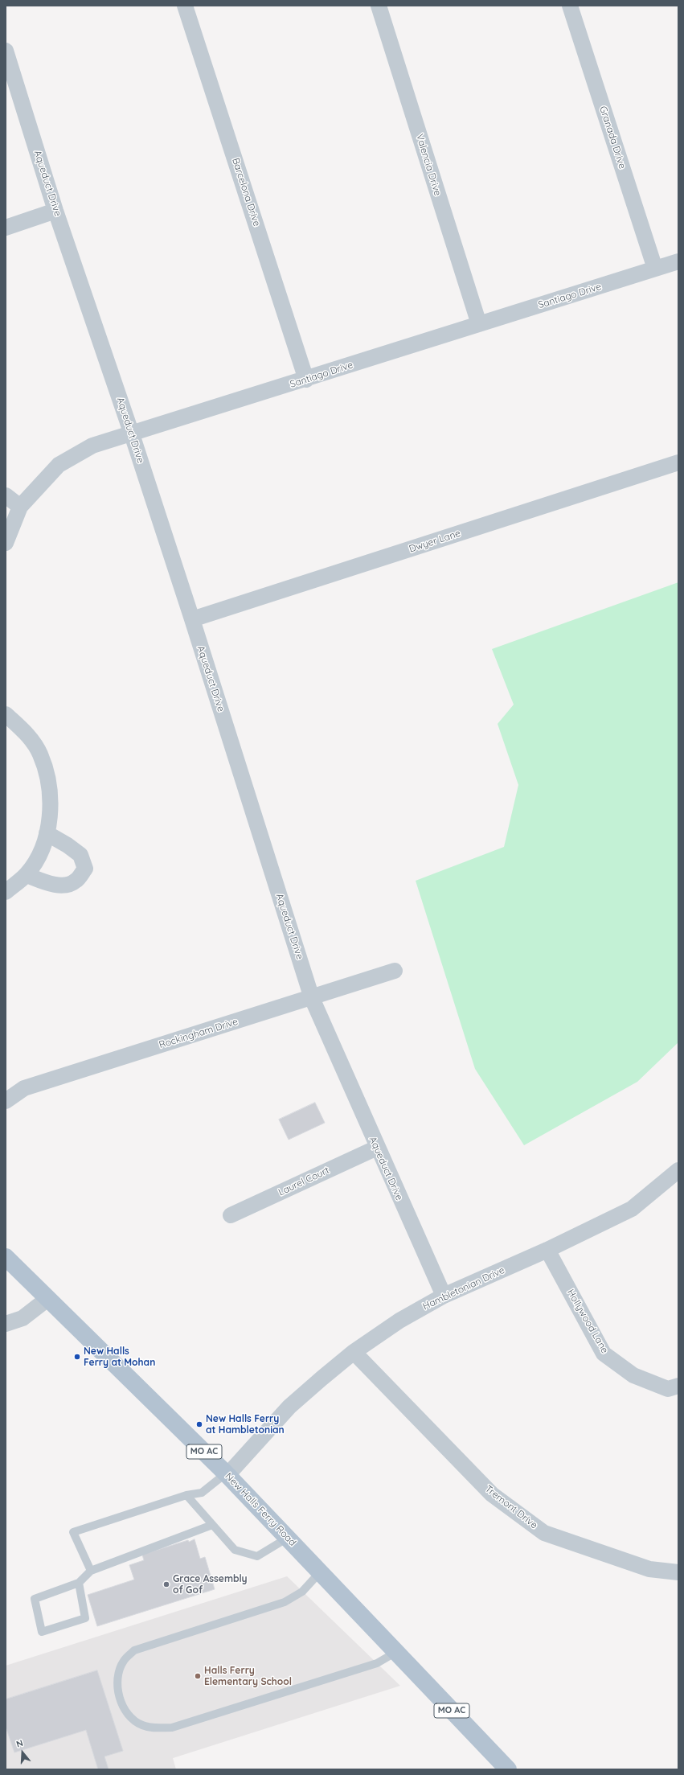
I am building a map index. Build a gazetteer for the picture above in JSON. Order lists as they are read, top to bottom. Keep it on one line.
{"streets":{"main road":["MO AC","New Halls Ferry Road"],"street":["Granada Drive","Valencia Drive","Aqueduct Drive","Barcelona Drive","Santiago Drive","Dwyer Lane","Rockingham Drive","Laurel Court","Hambletonian Drive","Hollywood Lane","Tremont Drive"]},"crossings":[["Granada Drive","Santiago Drive"],["Valencia Drive","Santiago Drive"],["Aqueduct Drive","Santiago Drive"],["Aqueduct Drive","Dwyer Lane"],["Aqueduct Drive","Rockingham Drive"],["Aqueduct Drive","Laurel Court"],["Aqueduct Drive","Hambletonian Drive"],["Barcelona Drive","Santiago Drive"],["Hambletonian Drive","Hollywood Lane"],["Hambletonian Drive","Tremont Drive"],["Hambletonian Drive","New Halls Ferry Road"]],"places":["New Halls Ferry at Mohan","New Halls Ferry at Hambletonian","Grace Assembly of Gof","Halls Ferry Elementary School"],"north":"top"}
